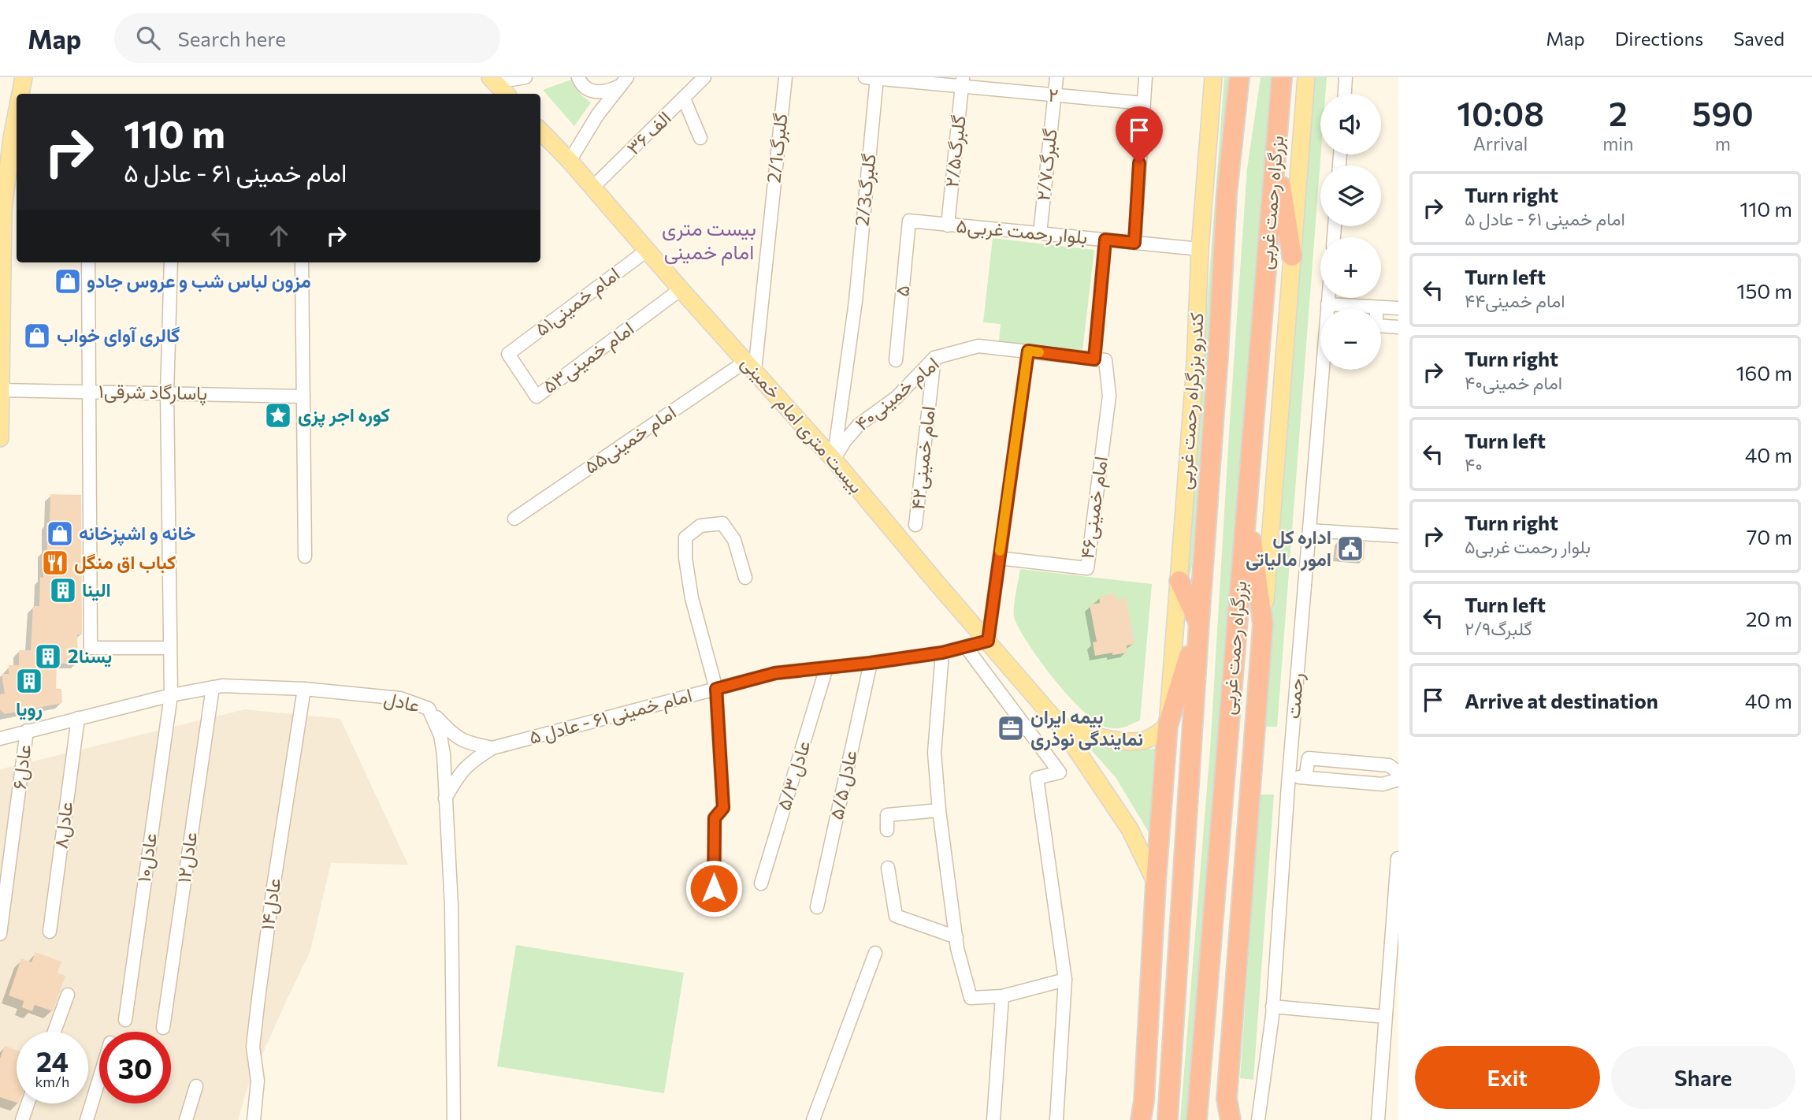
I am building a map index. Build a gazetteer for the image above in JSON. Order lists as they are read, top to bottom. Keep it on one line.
{"streets":{"highway":["بزرگراه رحمت غربی"],"main road":["کندرو بزرگراه رحمت غربی","بیست متری امام خمینی"],"street":["۲","۳۶ الف","2/1گلبرگ","گلبرگ۲/۵","گلبرگ۲/۷","2/3گلبرگ","بلوار رحمت غربی۵","۵","امام خمینی۵۱","امام خمینی۵۳","پاسارگاد شرقی۱","امام خمینی۴۰","امام خمینی۵۵","امام خمینی۴۲","امام خمینی۴۶","رحمت","عادل","امام خمینی ۶۱ - عادل ۵","عادل۶","عادل ۵/۳","عادل ۵/۵","۸عادل","عادل۱۰","عادل۱۲","عادل۱۴"]},"crossings":[["۲","گلبرگ۲/۵"],["۲","گلبرگ۲/۷"],["۲","2/3گلبرگ"],["۳۶ الف","بیست متری امام خمینی"],["2/1گلبرگ","بیست متری امام خمینی"],["2/1گلبرگ","امام خمینی۵۵"],["گلبرگ۲/۵","بلوار رحمت غربی۵"],["گلبرگ۲/۷","بلوار رحمت غربی۵"],["2/3گلبرگ","امام خمینی۴۰"],["2/3گلبرگ","بیست متری امام خمینی"],["بلوار رحمت غربی۵","۵"],["بلوار رحمت غربی۵","کندرو بزرگراه رحمت غربی"],["امام خمینی۵۱","امام خمینی۵۳"],["امام خمینی۵۱","بیست متری امام خمینی"],["امام خمینی۵۳","بیست متری امام خمینی"],["پاسارگاد شرقی۱","عادل۱۰"],["امام خمینی۴۰","بیست متری امام خمینی"],["امام خمینی۴۰","امام خمینی۴۲"],["امام خمینی۴۰","امام خمینی۴۶"],["بیست متری امام خمینی","امام خمینی۵۵"],["بیست متری امام خمینی","امام خمینی ۶۱ - عادل ۵"],["عادل","امام خمینی ۶۱ - عادل ۵"],["عادل","عادل۶"],["عادل","۸عادل"],["عادل","عادل۱۰"],["عادل","عادل۱۲"],["عادل","عادل۱۴"],["امام خمینی ۶۱ - عادل ۵","عادل ۵/۳"],["امام خمینی ۶۱ - عادل ۵","عادل ۵/۵"]],"districts":["بیست متری امام خمینی"],"places":{"shop":["مزون لباس شب و عروس جادو","گالری آوای خواب","خانه و اشپزخانه"],"place":["کوره اجر پزی"],"public building":["اداره کل امور مالیاتی"],"restaurant":["کباب اق منگل"],"building":["الینا","یسنا2","رویا"],"office":["بیمه ایران نمایندگی نوذری"]},"page":{"header":"Map","search":"Search here","nav":["Map","Directions","Saved"],"eta":["10:08","Arrival","2","min","590","m"],"map_buttons":["+","−"],"turn":["110 m","امام خمینی ۶۱ - عادل ۵"],"list":[{"name":"Turn right","note":"امام خمینی ۶۱ - عادل ۵","value":"110 m"},{"name":"Turn left","note":"۴۴امام خمینی","value":"150 m"},{"name":"Turn right","note":"امام خمینی۴۰","value":"160 m"},{"name":"Turn left","note":"۴۰","value":"40 m"},{"name":"Turn right","note":"بلوار رحمت غربی۵","value":"70 m"},{"name":"Turn left","note":"گلبرگ۲/۹","value":"20 m"},{"name":"Arrive at destination","value":"40 m"}],"speed":"24 km/h","limit":"30","buttons":["Exit","Share"]}}
